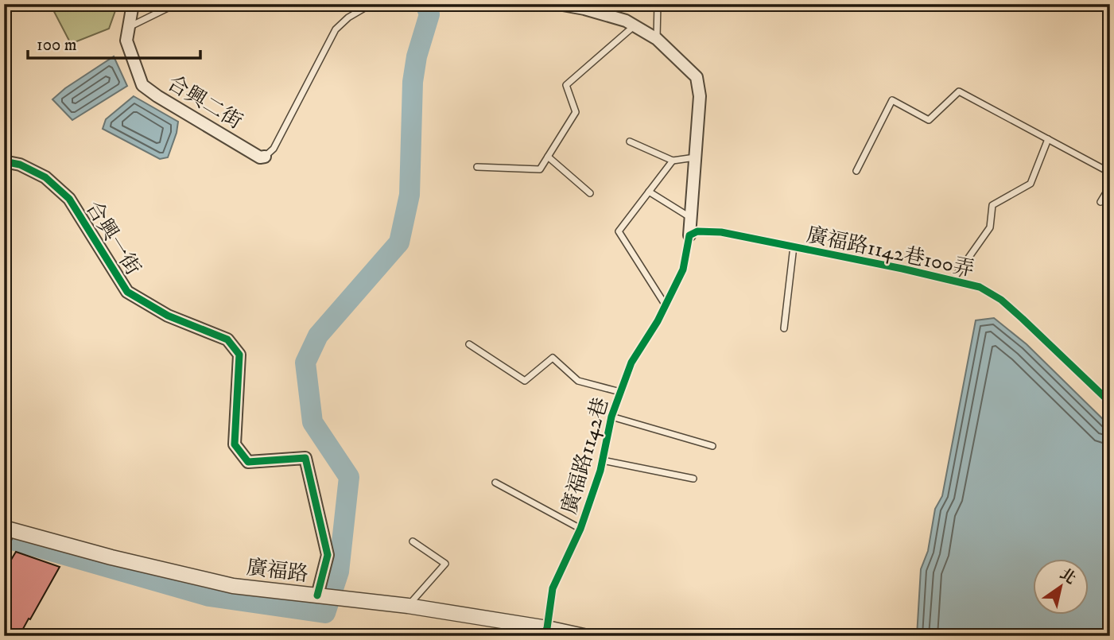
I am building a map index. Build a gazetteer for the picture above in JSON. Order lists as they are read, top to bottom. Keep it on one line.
{"streets":{"street":["合興二街","合興一街","廣福路1142巷","廣福路"],"lane":["廣福路1142巷100弄"]},"crossings":[["合興一街","廣福路"],["廣福路1142巷100弄","廣福路1142巷"],["廣福路1142巷","廣福路"]],"scale_bar":"100 m","north":"top right"}
